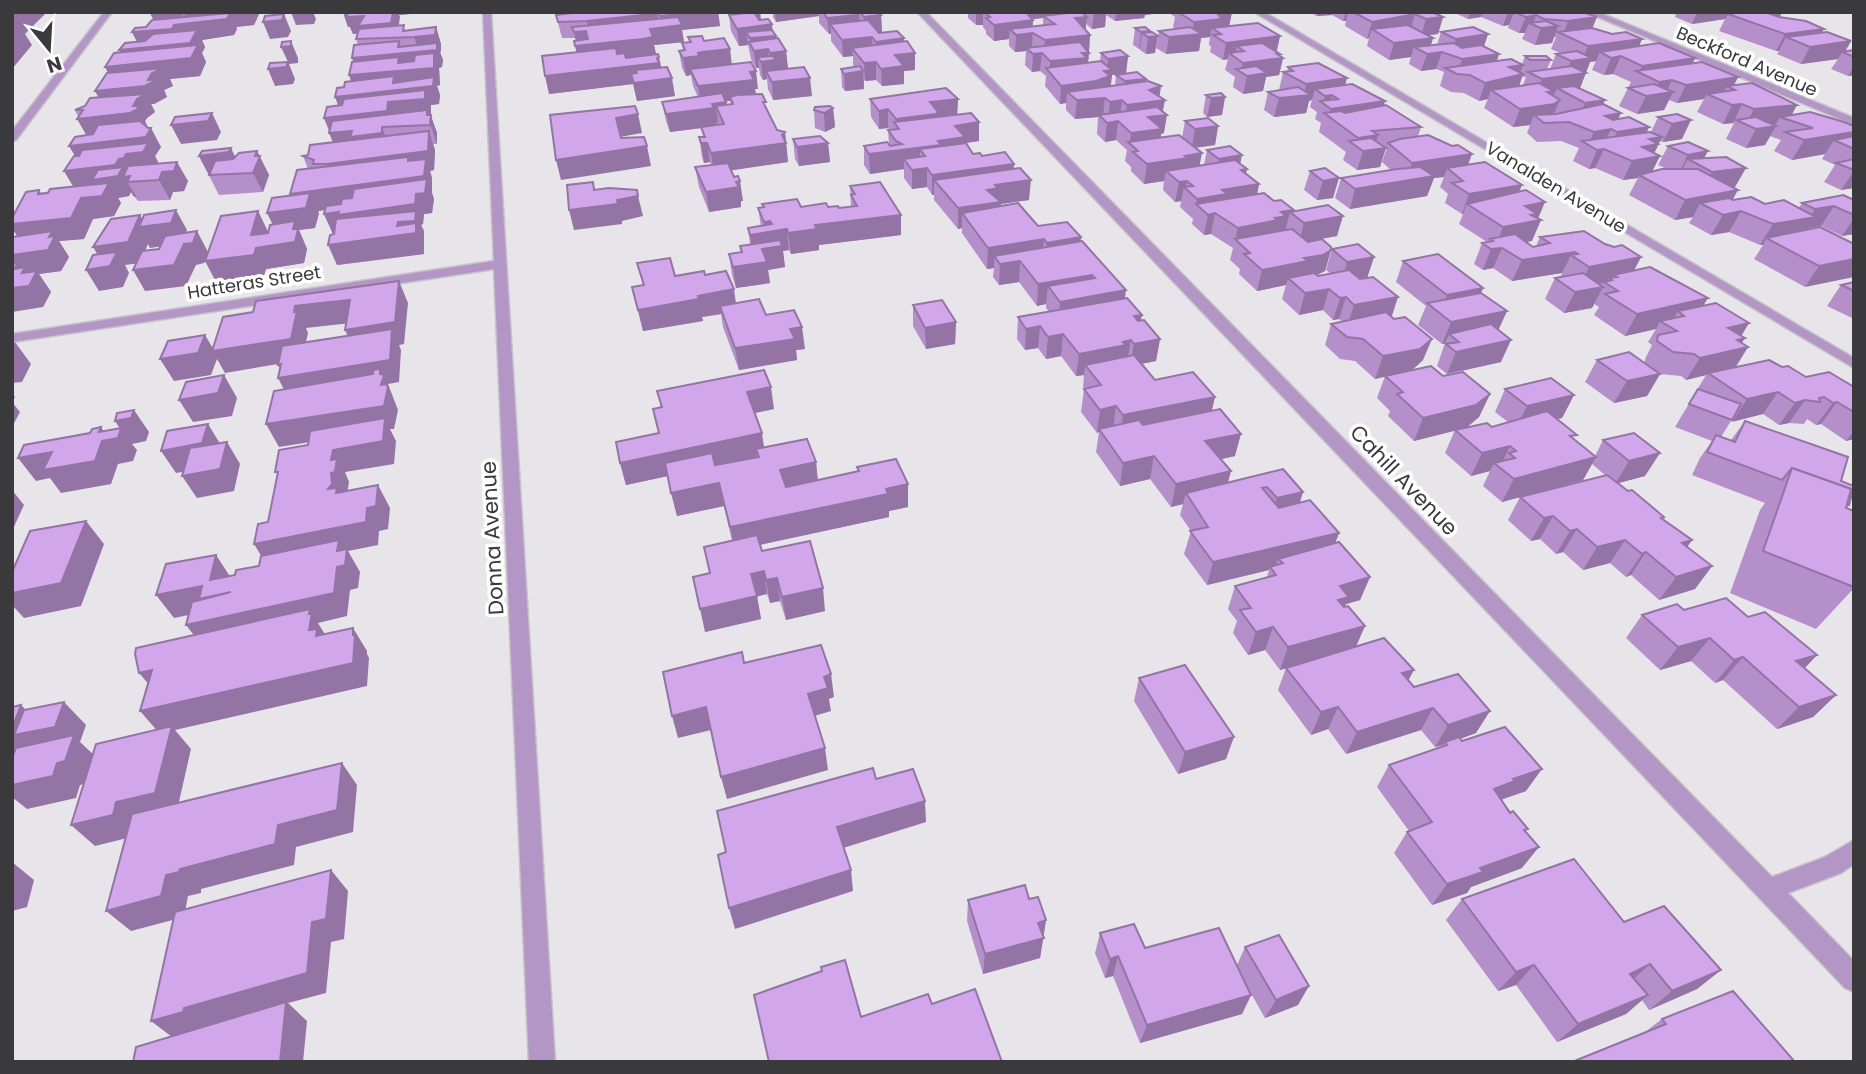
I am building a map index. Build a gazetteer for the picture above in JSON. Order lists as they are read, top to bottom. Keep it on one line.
{"streets":{"street":["Beckford Avenue","Vanalden Avenue","Hatteras Street","Cahill Avenue","Donna Avenue"]},"crossings":[["Hatteras Street","Donna Avenue"]],"north":"bottom"}
